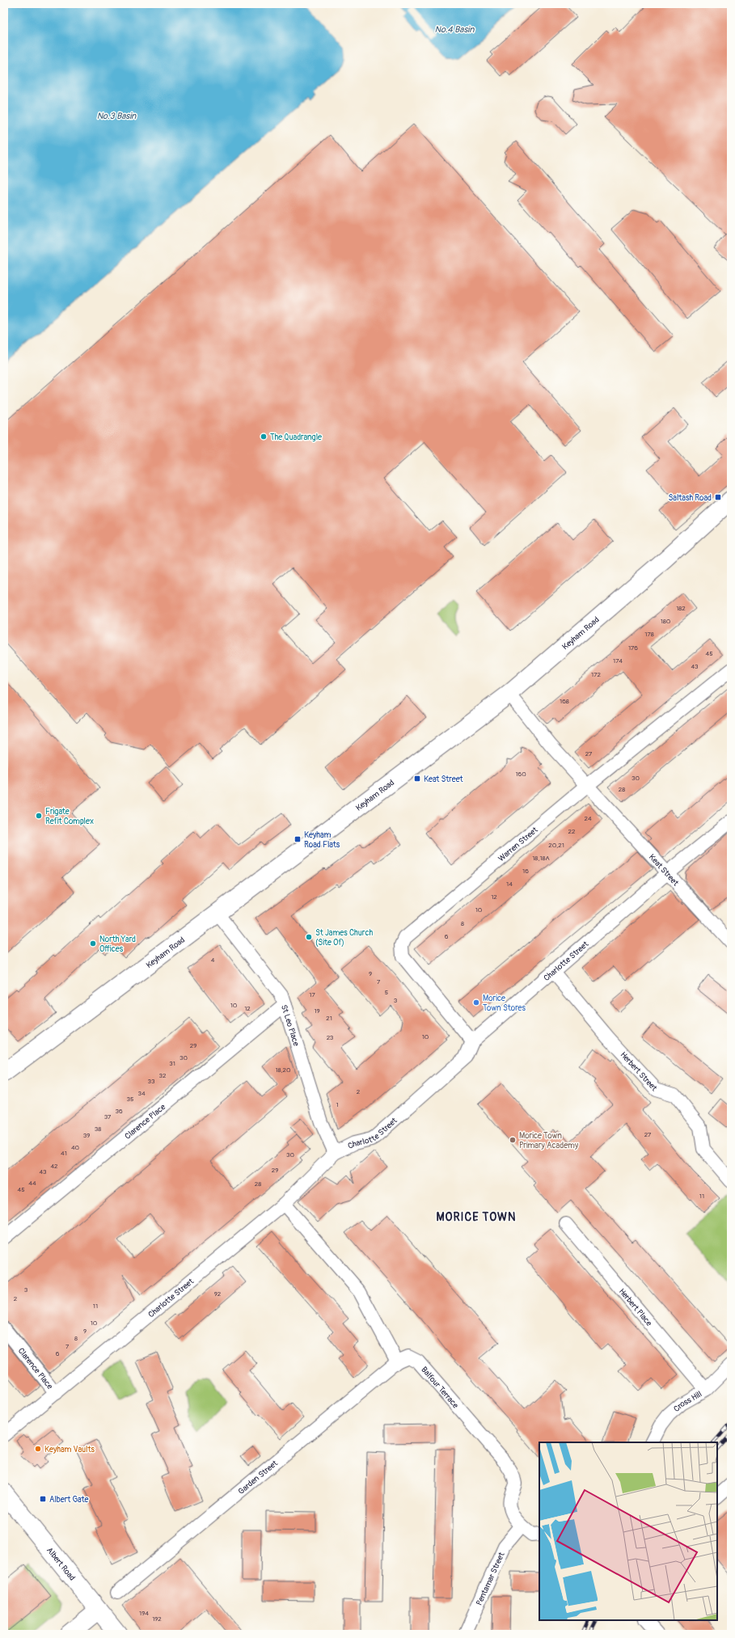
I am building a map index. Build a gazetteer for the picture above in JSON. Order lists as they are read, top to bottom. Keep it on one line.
{"streets":{"main road":["Keyham Road","Albert Road"],"street":["Warren Street","Keat Street","Charlotte Street","St Leo Place","Herbert Street","Clarence Place","Herbert Place","Balfour Terrace","Cross Hill","Garden Street","Pentamar Street"]},"crossings":[["Keyham Road","Keat Street"],["Keyham Road","St Leo Place"],["Warren Street","Keat Street"],["Warren Street","Charlotte Street"],["Keat Street","Charlotte Street"],["Charlotte Street","St Leo Place"],["Charlotte Street","Herbert Street"],["Charlotte Street","Clarence Place"],["St Leo Place","Clarence Place"],["Herbert Place","Cross Hill"],["Balfour Terrace","Garden Street"],["Balfour Terrace","Pentamar Street"]],"districts":["MORICE TOWN"],"water":["No.4 Basin","No.3 Basin"],"places":{"other":["The Quadrangle","Frigate Refit Complex","St James Church (Site Of)","North Yard Offices","Morice Town Stores","Morice Town Primary Academy","Keyham Vaults"],"transit":["Saltash Road","Keat Street","Keyham Road Flats","Albert Gate"]},"house_numbers":["182","180","178","176","45","174","43","172","168","27","160","30","28","24","22","20,21","18,18A","16","14","12","10","8","6","4","9","7","5","17","3","10","12","19","21","10","23","29","30","31","18,20","32","33","2","34","35","1","36","37","38","27","39","40","41","30","42","29","43","44","28","45","11","3","92","2","11","10","9","8","7","6","194","192"]}
